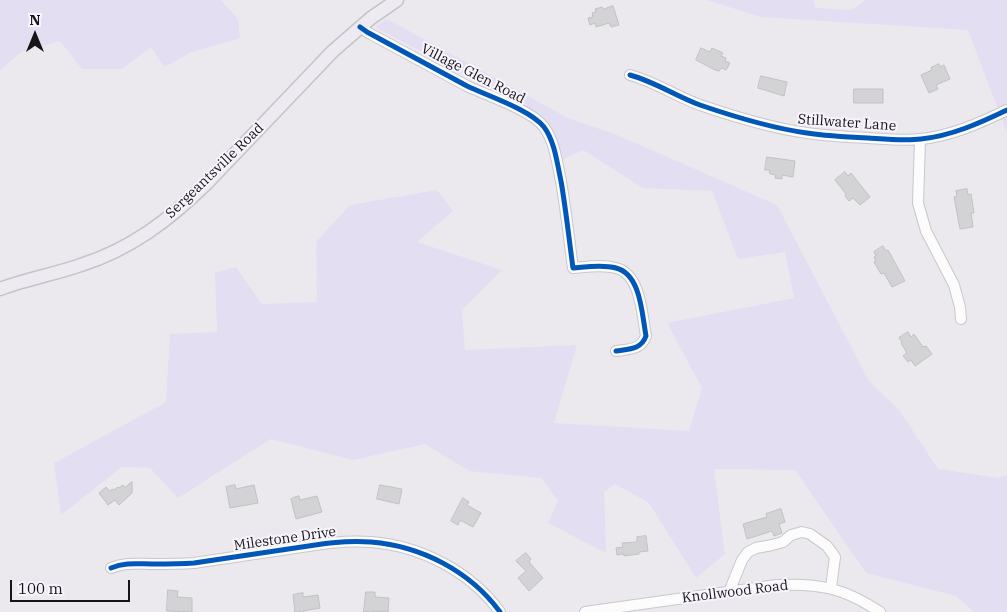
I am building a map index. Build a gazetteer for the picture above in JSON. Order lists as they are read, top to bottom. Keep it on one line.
{"streets":{"main road":["Sergeantsville Road"],"street":["Village Glen Road","Stillwater Lane","Milestone Drive","Knollwood Road"]},"crossings":[["Village Glen Road","Sergeantsville Road"]],"scale_bar":"100 m","north":"top"}
